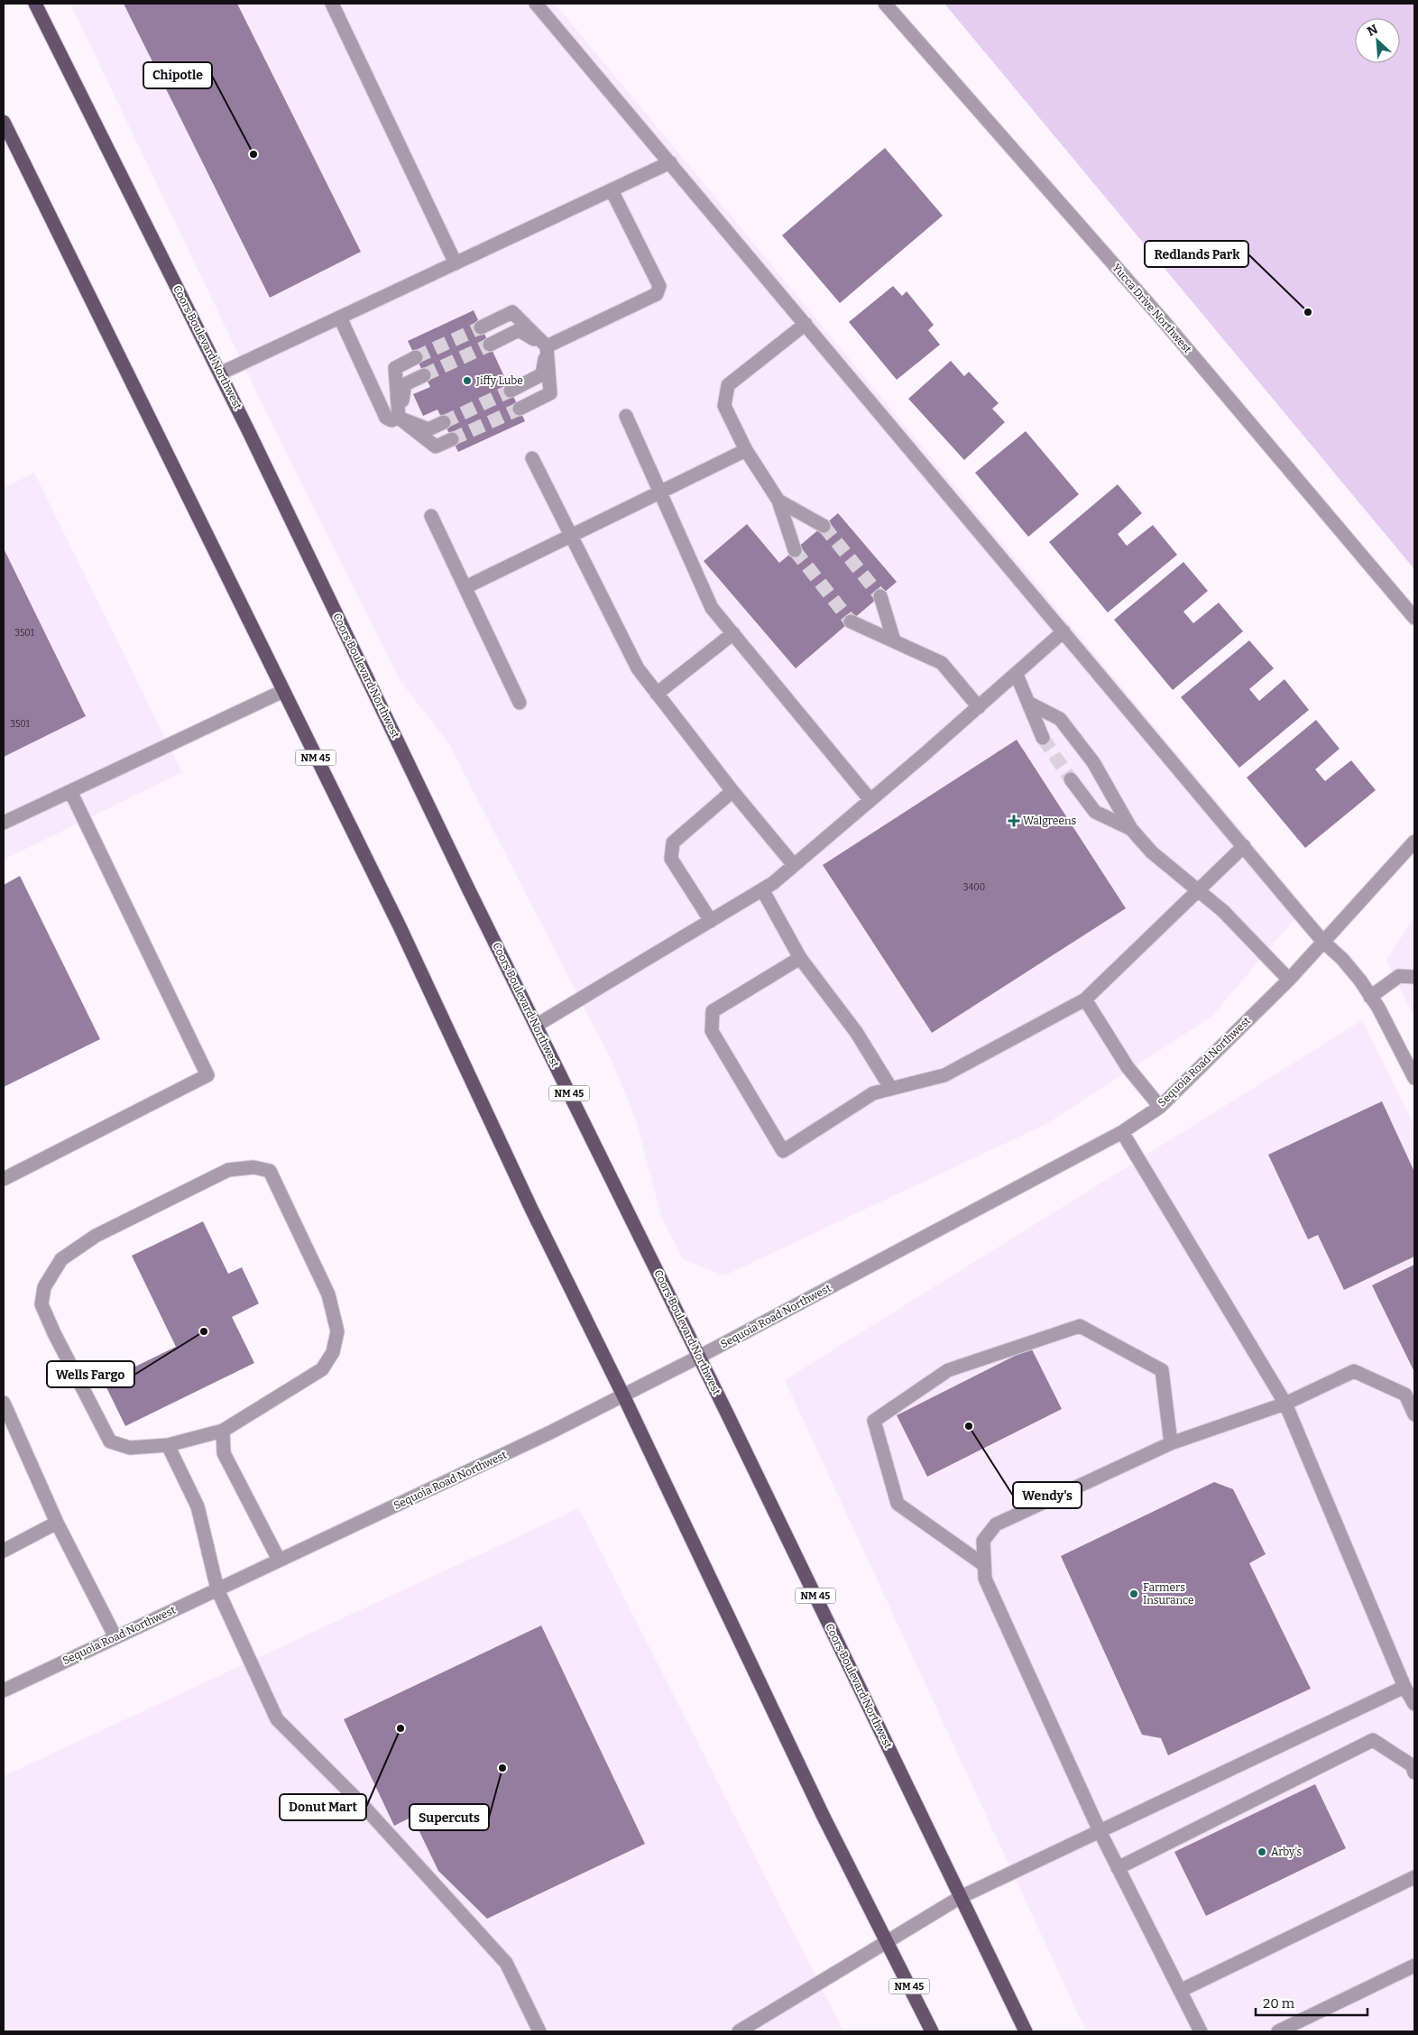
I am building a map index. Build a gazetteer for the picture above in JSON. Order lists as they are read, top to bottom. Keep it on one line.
{"streets":{"main road":["Coors Boulevard Northwest","NM 45"],"street":["Yucca Drive Northwest","Sequoia Road Northwest"]},"crossings":[["Coors Boulevard Northwest","Sequoia Road Northwest"],["NM 45","Sequoia Road Northwest"]],"places":{"other":["Chipotle","Redlands Park","Jiffy Lube","Wells Fargo","Wendy's","Farmers Insurance","Donut Mart","Supercuts","Arby's"],"health":["Walgreens"]},"house_numbers":["3501","3501","3400"],"scale_bar":"20 m","north":"top left"}
